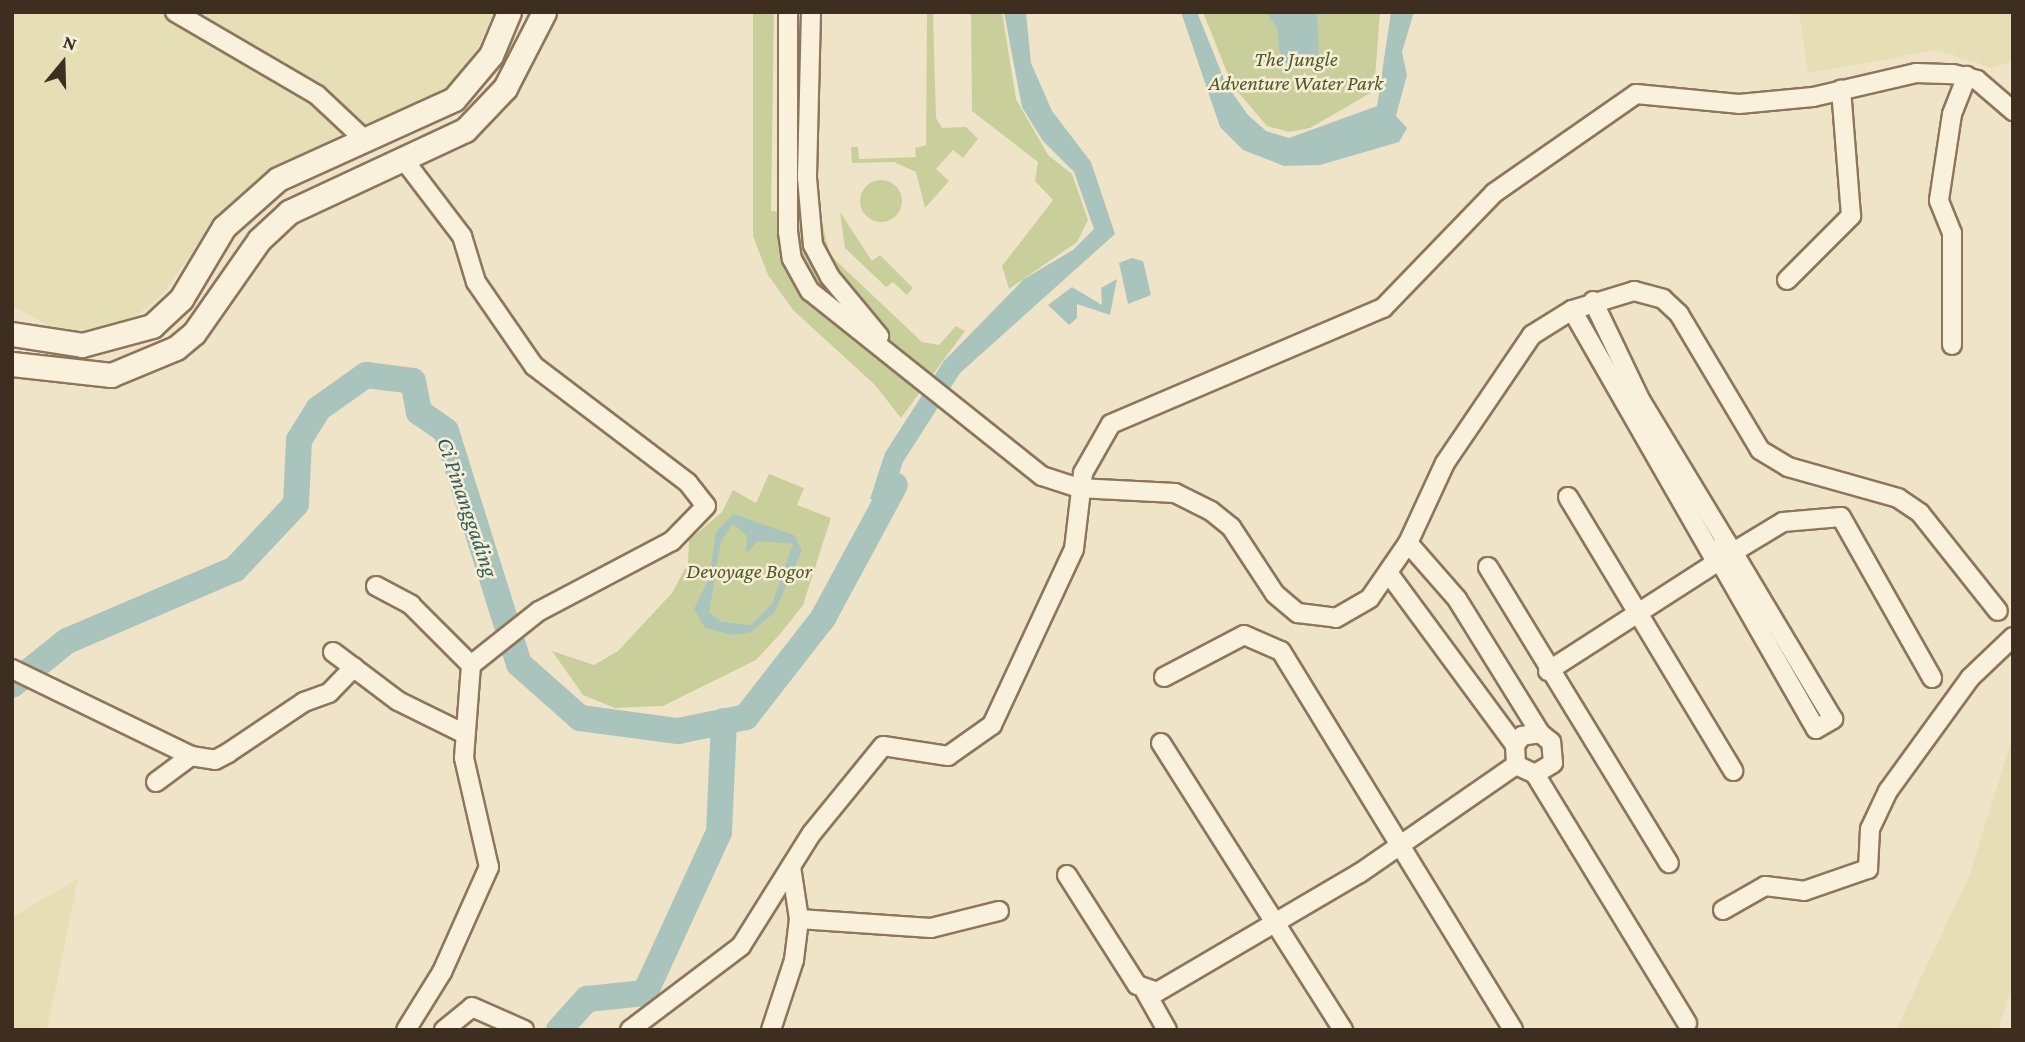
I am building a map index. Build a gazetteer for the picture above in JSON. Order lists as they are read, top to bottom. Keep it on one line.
{"water":["Ci Pinanggading"],"parks":["The Jungle Adventure Water Park","Devoyage Bogor"],"north":"top"}
